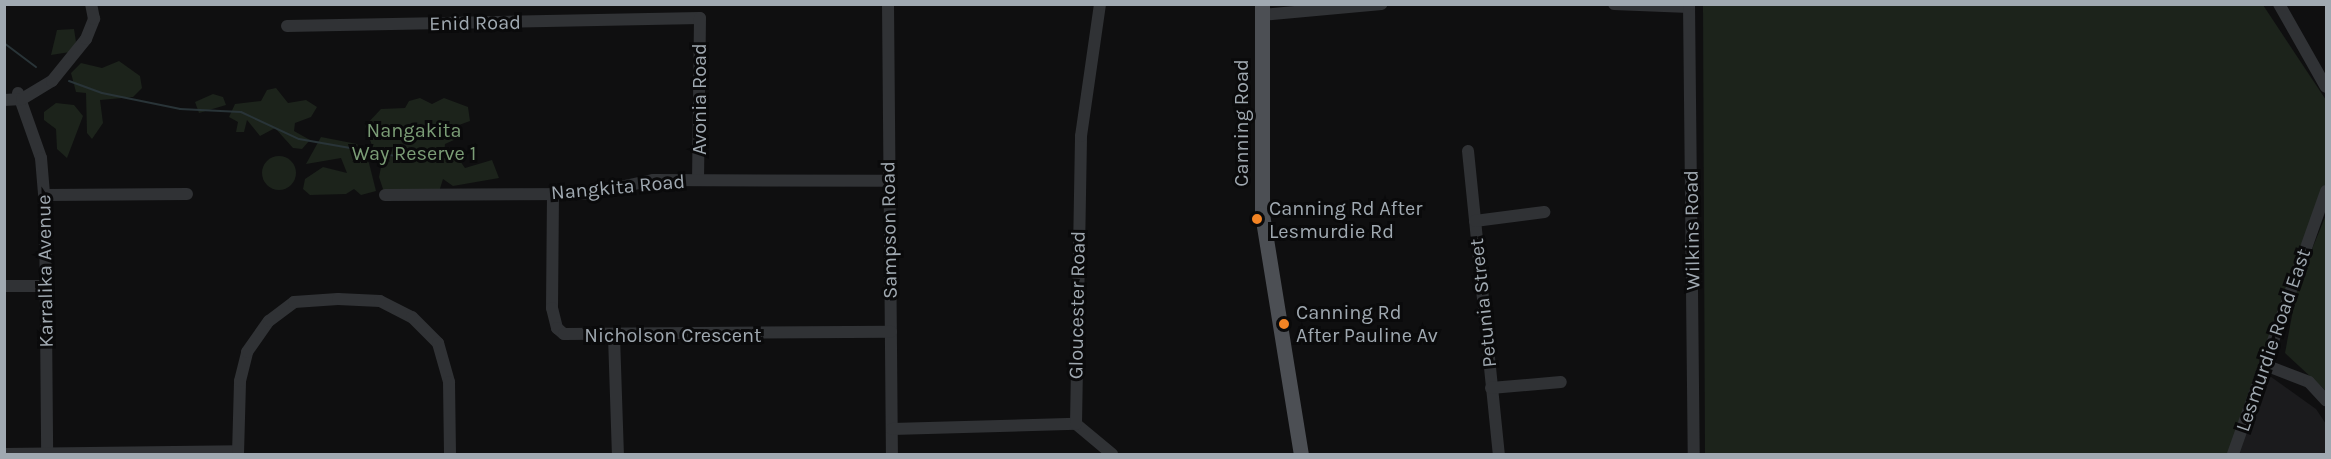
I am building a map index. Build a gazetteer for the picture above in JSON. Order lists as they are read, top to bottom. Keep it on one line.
{"streets":{"main road":["Canning Road"],"street":["Enid Road","Avonia Road","Nangkita Road","Sampson Road","Wilkins Road","Karralika Avenue","Petunia Street","Gloucester Road","Nicholson Crescent","Lesmurdie Road East"]},"crossings":[["Enid Road","Avonia Road"],["Avonia Road","Nangkita Road"],["Nangkita Road","Sampson Road"],["Nangkita Road","Nicholson Crescent"],["Sampson Road","Nicholson Crescent"]],"parks":["Nangakita Way Reserve 1"],"places":["Canning Rd After Lesmurdie Rd","Canning Rd After Pauline Av"]}
